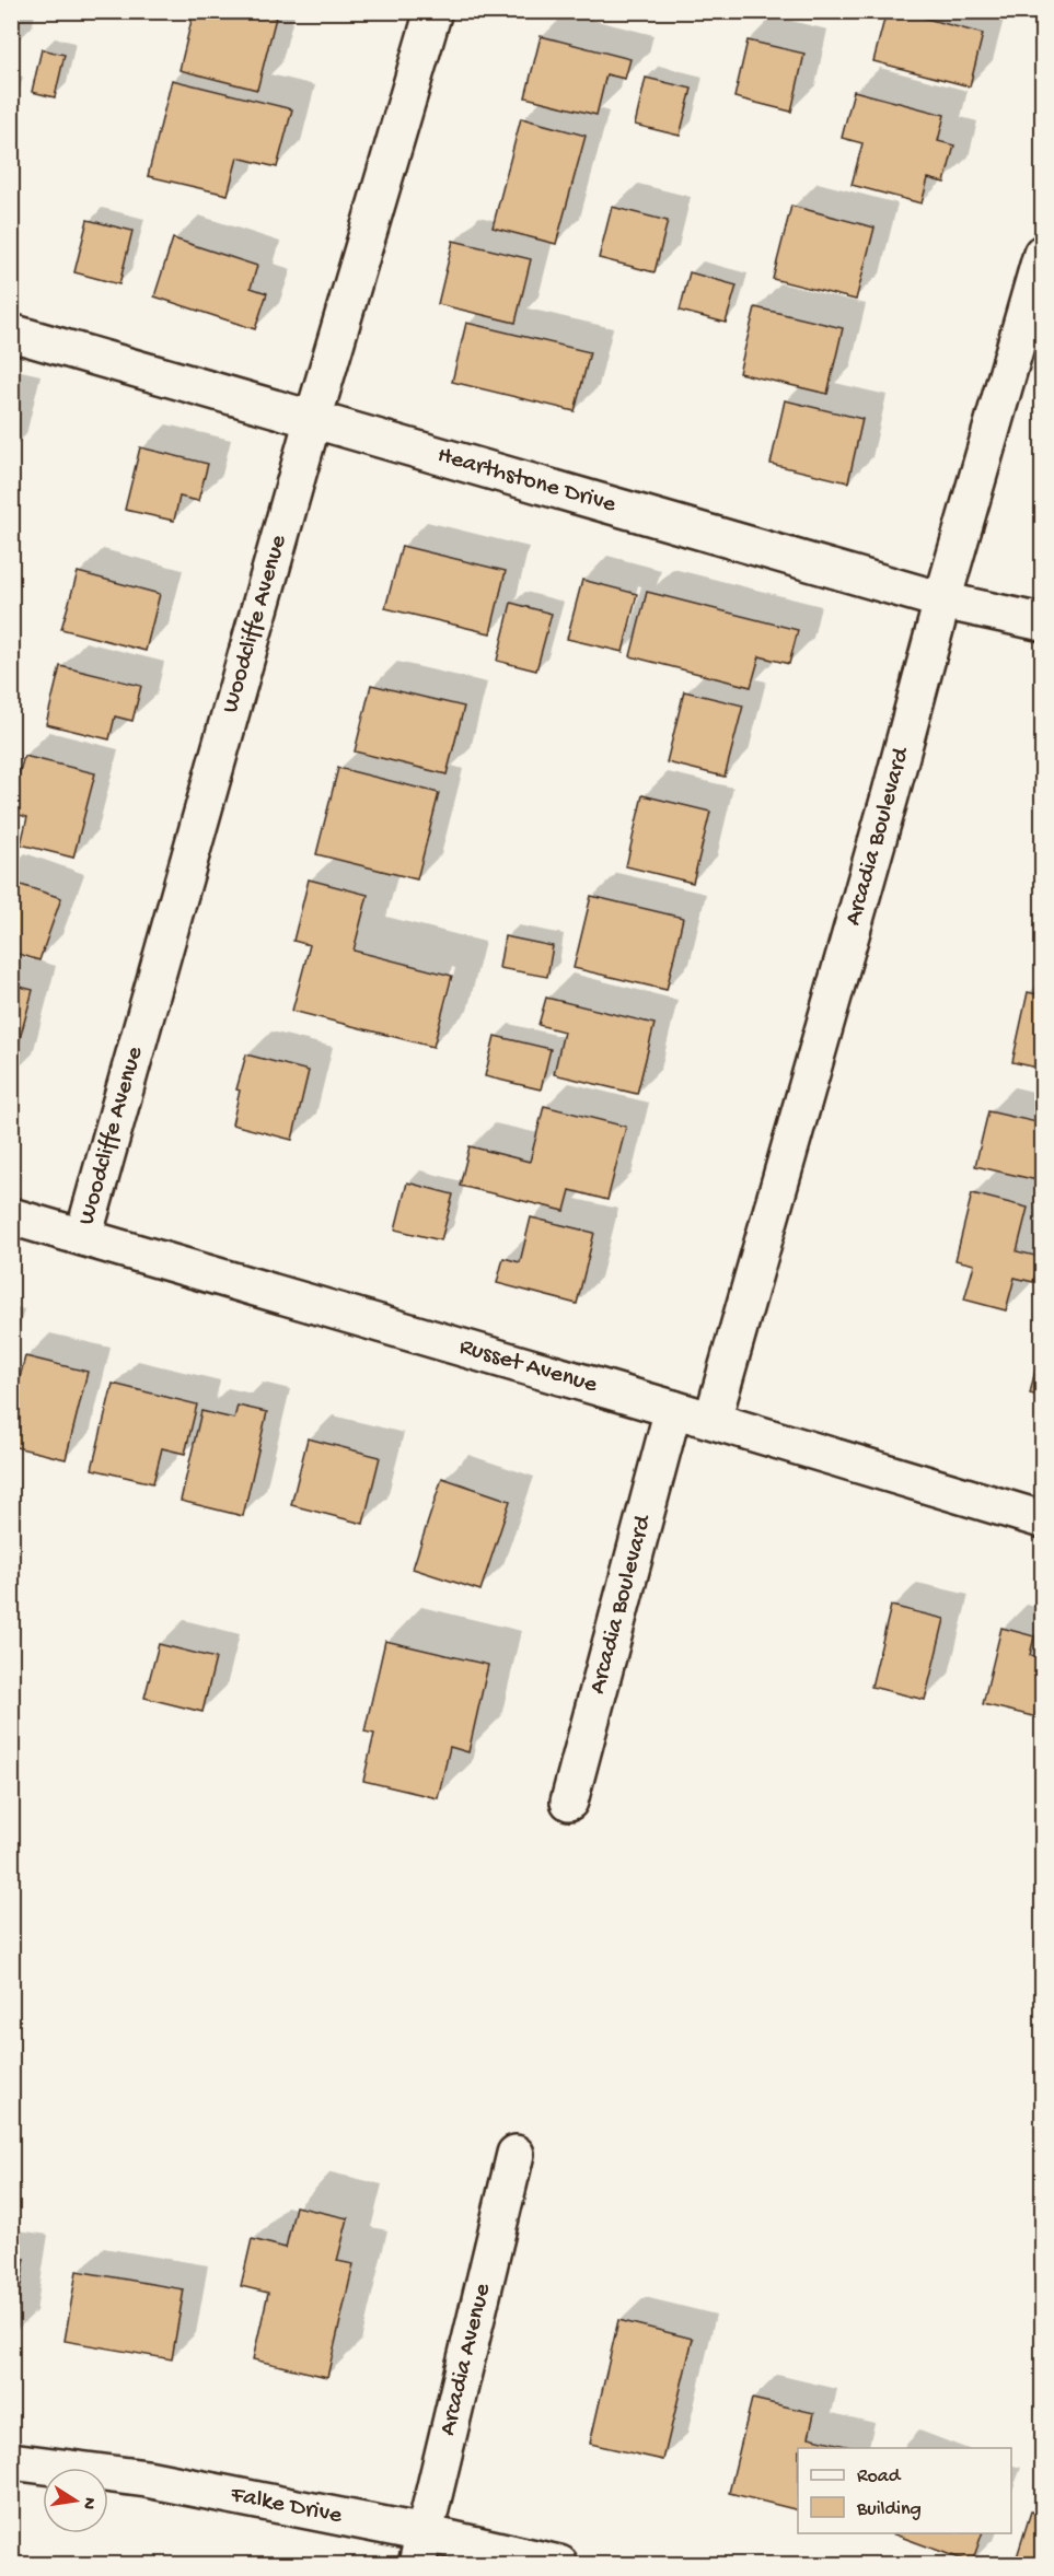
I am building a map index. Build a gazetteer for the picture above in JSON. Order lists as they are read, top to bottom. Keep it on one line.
{"streets":{"street":["Hearthstone Drive","Woodcliffe Avenue","Arcadia Boulevard","Russet Avenue","Arcadia Avenue","Falke Drive"]},"crossings":[["Hearthstone Drive","Woodcliffe Avenue"],["Hearthstone Drive","Arcadia Boulevard"],["Woodcliffe Avenue","Russet Avenue"],["Arcadia Boulevard","Russet Avenue"],["Arcadia Avenue","Falke Drive"]],"legend":["Road","Building"],"north":"right"}
